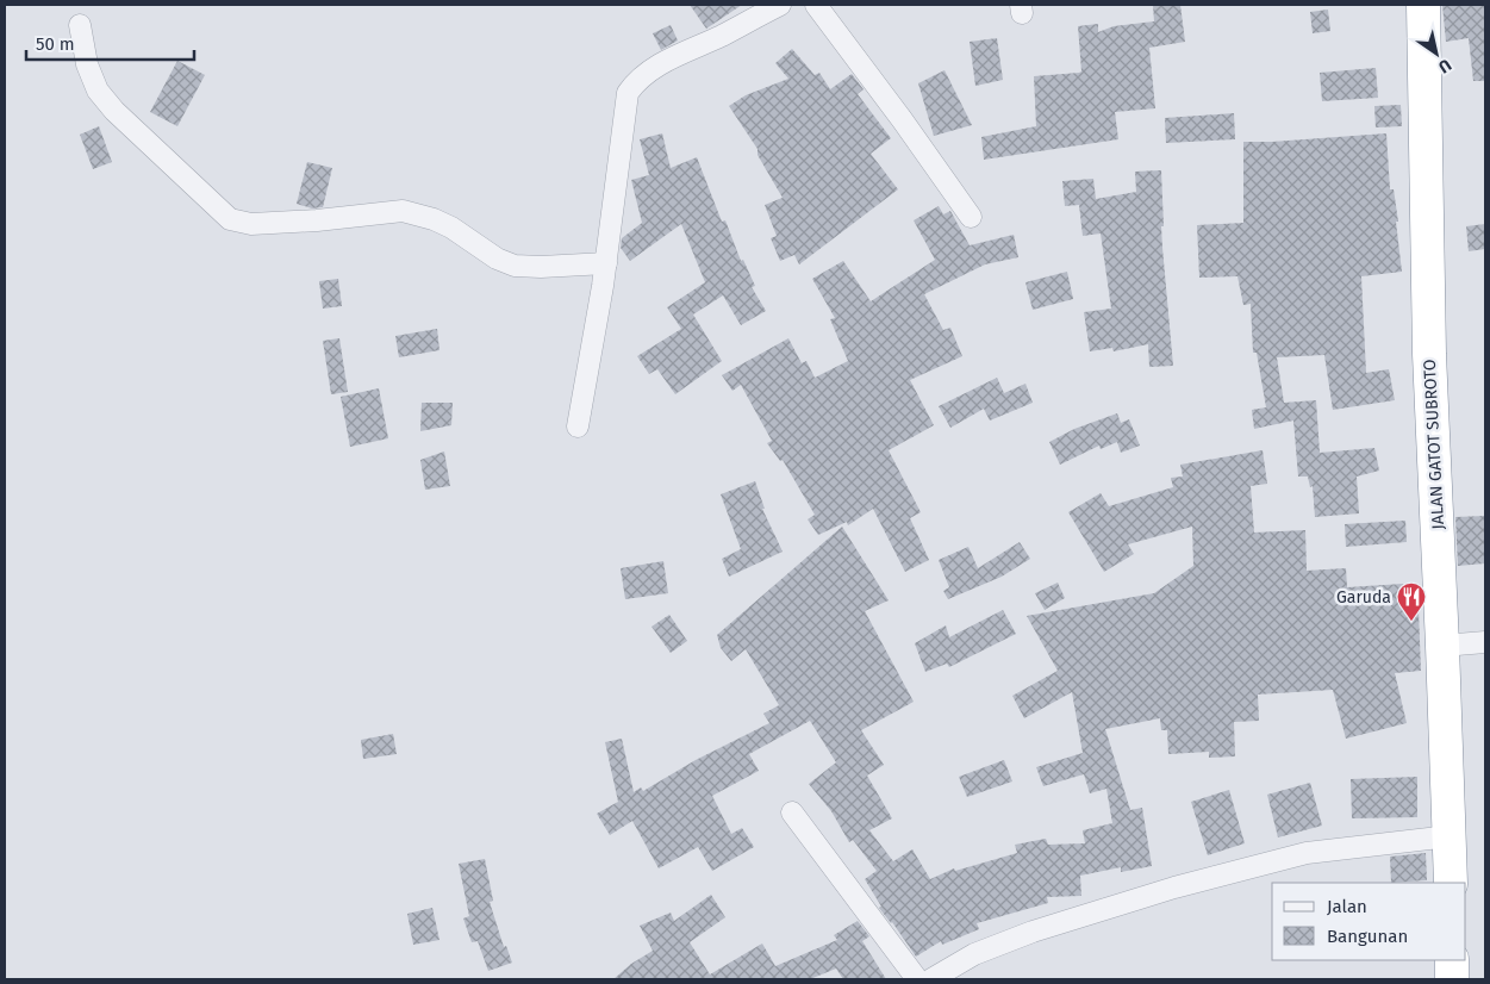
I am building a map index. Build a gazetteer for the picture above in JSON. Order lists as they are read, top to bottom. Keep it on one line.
{"streets":{"highway":["JALAN GATOT SUBROTO"]},"places":{"restaurant":["Garuda"]},"legend":["Jalan","Bangunan"],"scale_bar":"50 m","north":"bottom right"}
